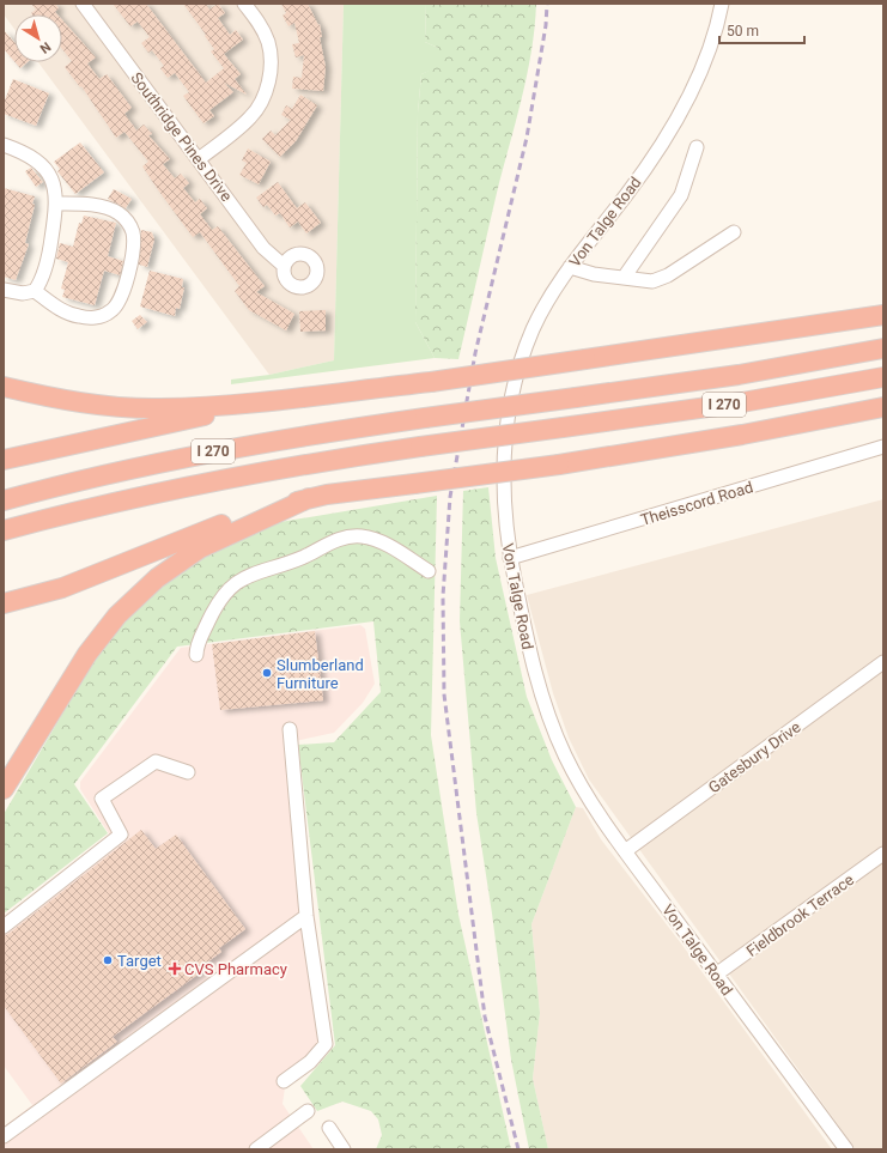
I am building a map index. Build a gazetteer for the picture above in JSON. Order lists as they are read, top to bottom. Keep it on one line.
{"streets":{"highway":["I 270"],"street":["Southridge Pines Drive","Von Talge Road","Theisscord Road","Gatesbury Drive","Fieldbrook Terrace"]},"crossings":[["Von Talge Road","Theisscord Road"],["Von Talge Road","Gatesbury Drive"],["Von Talge Road","Fieldbrook Terrace"]],"places":{"other":["Slumberland Furniture","Target"],"health":["CVS Pharmacy"]},"scale_bar":"50 m","north":"bottom right"}
